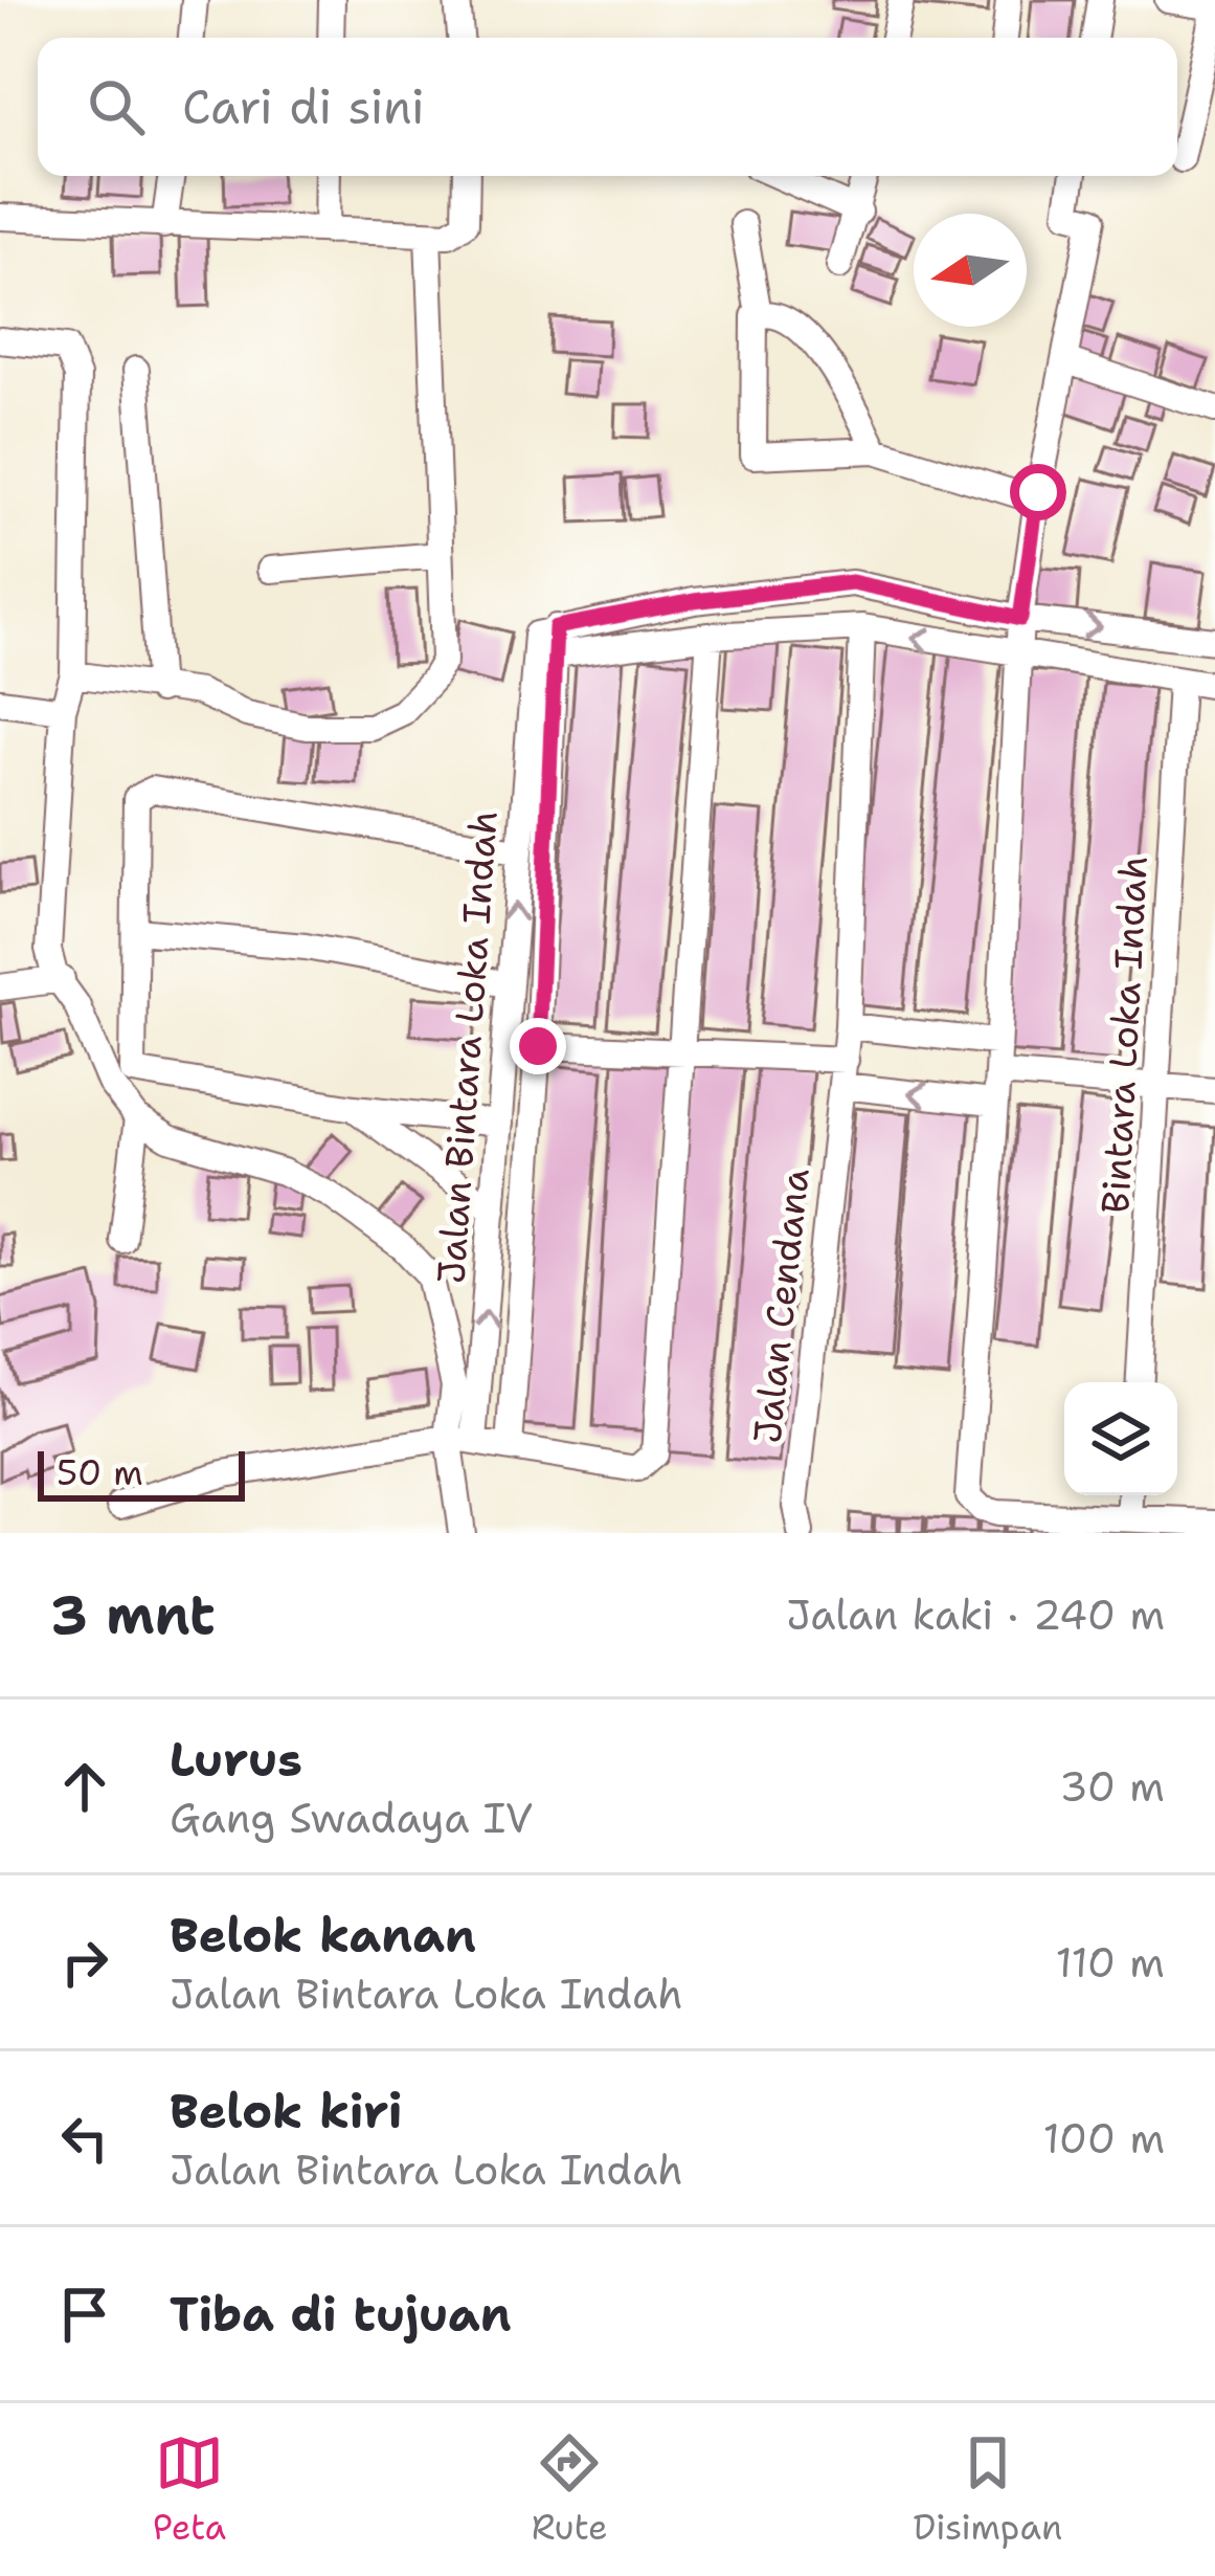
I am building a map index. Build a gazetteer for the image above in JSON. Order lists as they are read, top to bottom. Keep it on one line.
{"streets":{"street":["Bintara Loka Indah","Jalan Bintara Loka Indah","Jalan Cendana"]},"scale_bar":"50 m","north":"left","page":{"search":"Cari di sini","scale":"50 m","heading":["3 mnt","Jalan kaki · 240 m"],"list":[["Lurus","Gang Swadaya IV","30 m"],["Belok kanan","Jalan Bintara Loka Indah","110 m"],["Belok kiri","Jalan Bintara Loka Indah","100 m"],"Tiba di tujuan"],"nav":["Peta","Rute","Disimpan"]}}
